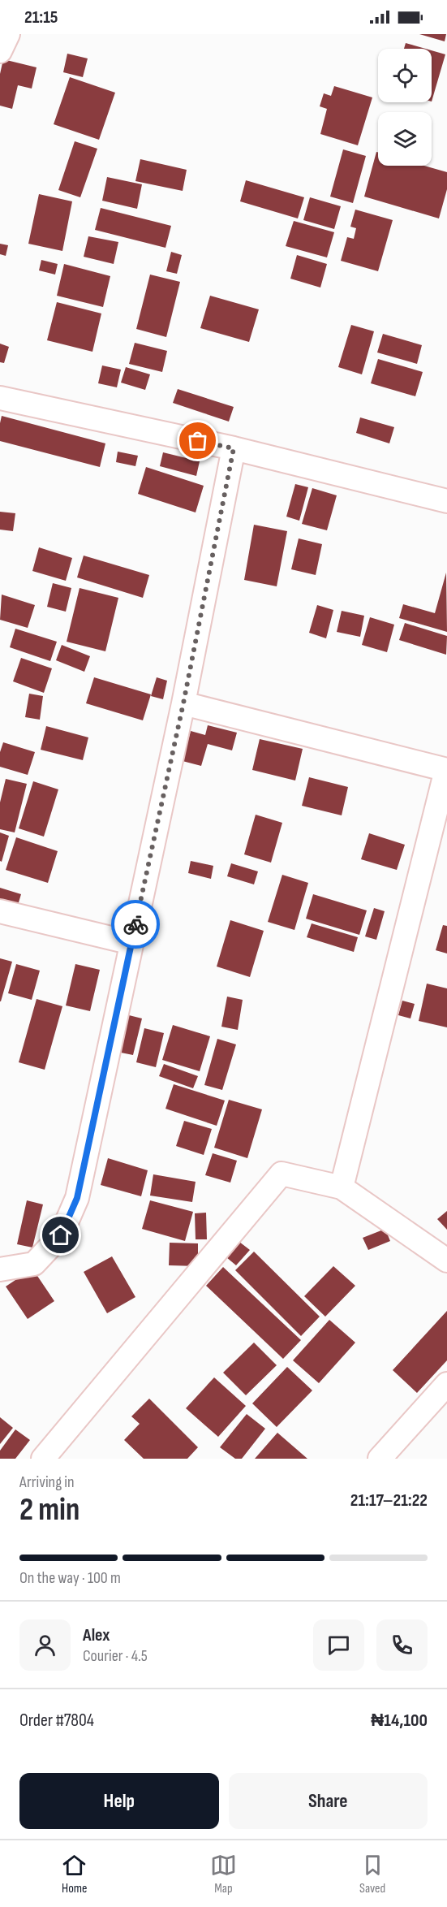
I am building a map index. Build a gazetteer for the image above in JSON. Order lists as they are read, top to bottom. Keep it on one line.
{"page":{"status":"21:15","heading":["2 min","Arriving in","21:17–21:22"],"panel":["Alex","Courier · 4.5","Order #7804","₦14,100"],"bar":"On the way · 100 m","buttons":["Help","Share"],"tabs":["Home","Map","Saved"]}}
